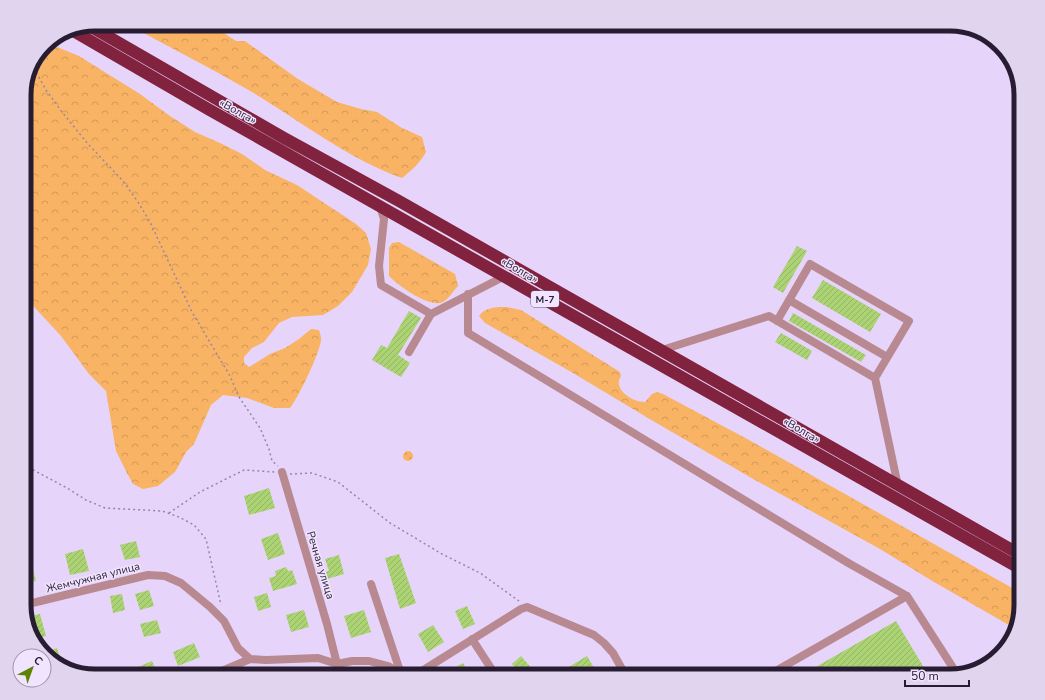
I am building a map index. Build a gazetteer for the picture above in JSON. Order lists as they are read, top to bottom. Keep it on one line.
{"streets":{"highway":["«Волга»","М-7"],"street":["Речная улица","Жемчужная улица"]},"scale_bar":"50 m","north":"top right"}
